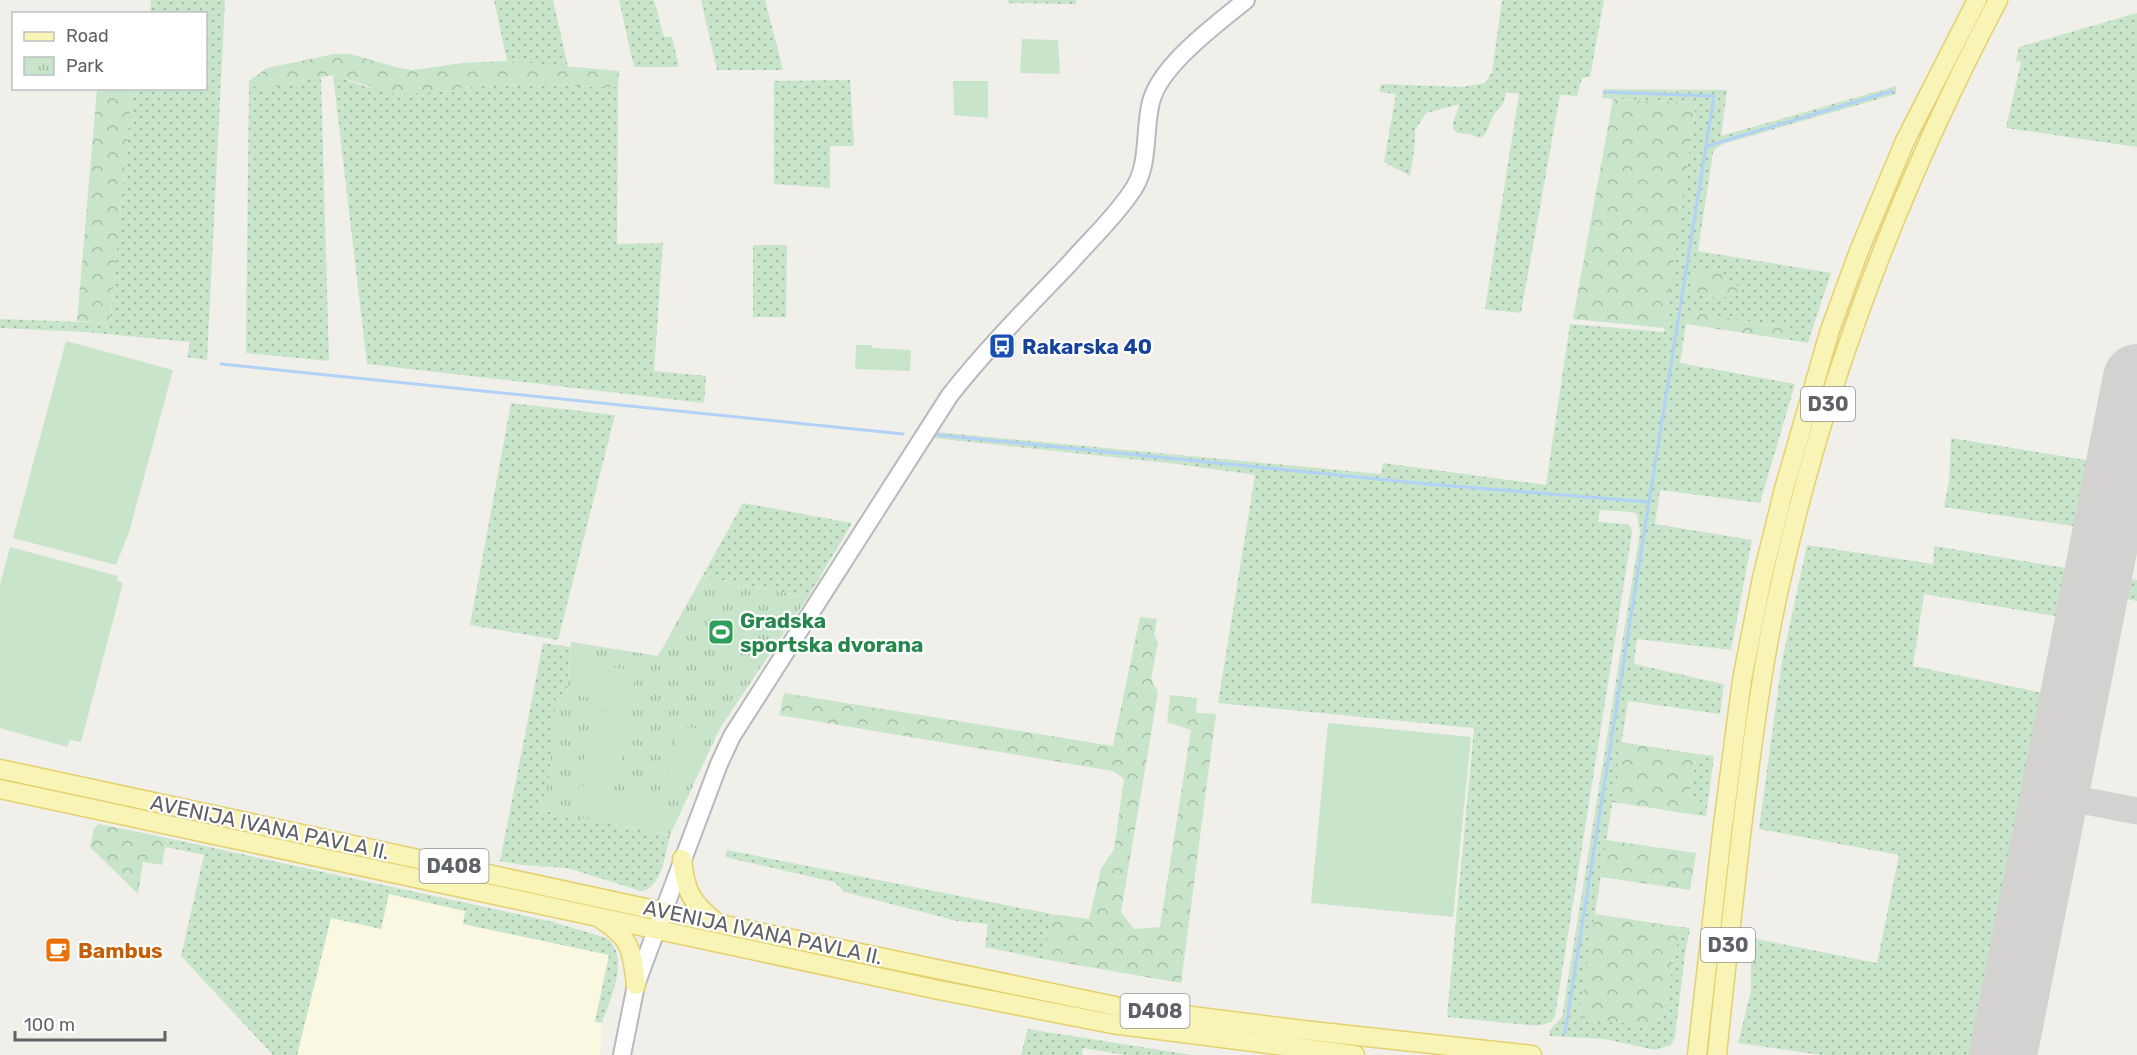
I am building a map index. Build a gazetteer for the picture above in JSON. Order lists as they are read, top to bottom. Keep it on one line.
{"streets":{"main road":["D30","AVENIJA IVANA PAVLA II.","D408"]},"places":{"bus stop":["Rakarska 40"],"sports":["Gradska sportska dvorana"],"cafe":["Bambus"]},"legend":["Road","Park"],"scale_bar":"100 m"}
